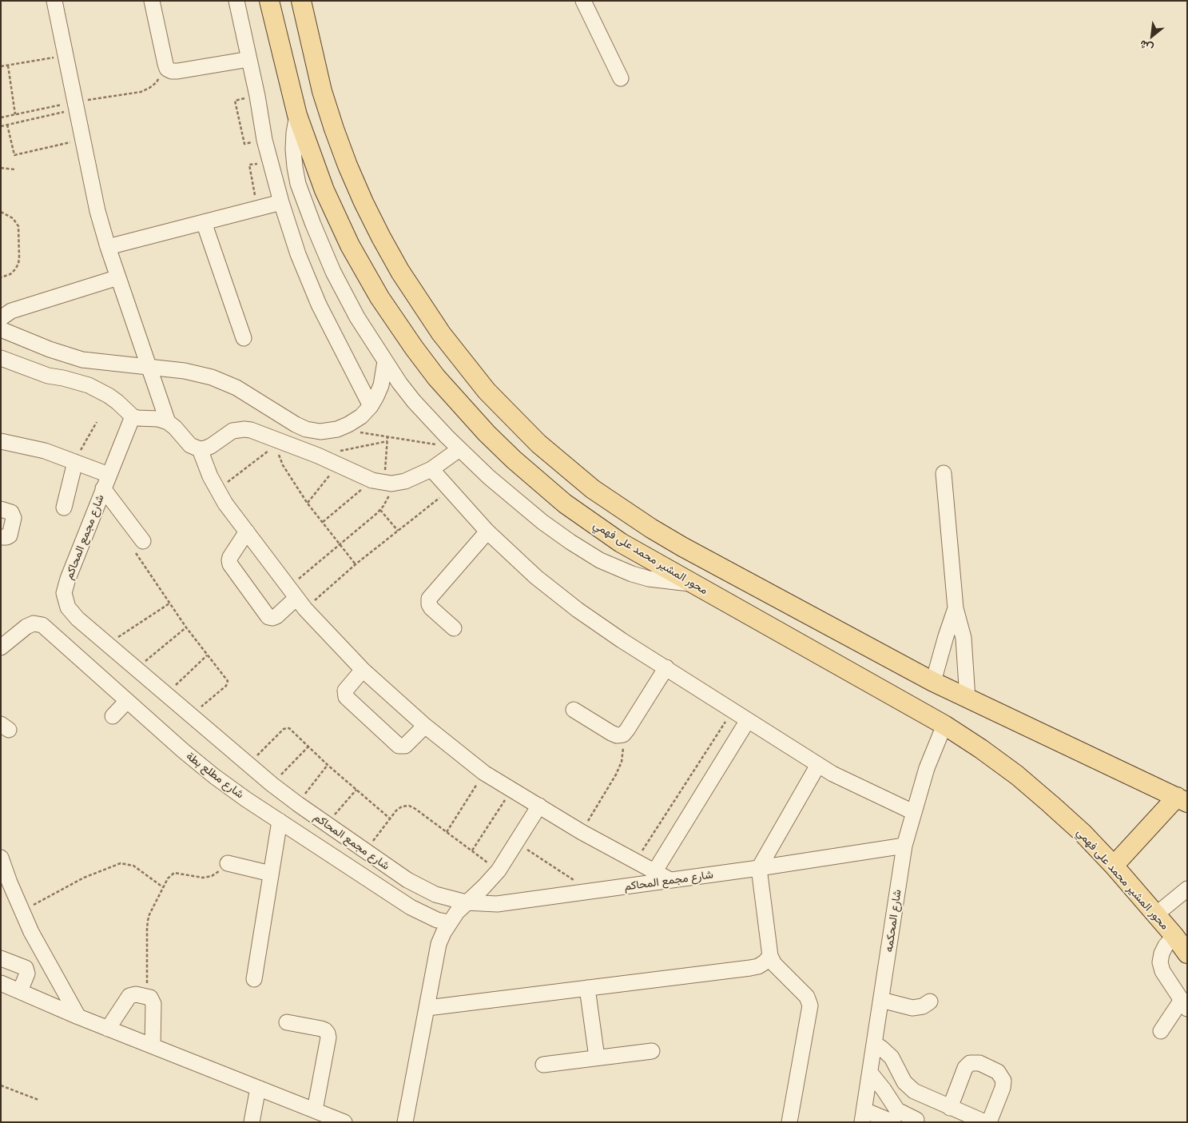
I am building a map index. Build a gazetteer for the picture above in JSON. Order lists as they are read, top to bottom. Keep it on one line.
{"streets":{"main road":["محور المشير محمد على فهمي"],"street":["شارع مجمع المحاكم","شارع مطلع بطة","شارع المحكمه"]},"crossings":[["شارع مجمع المحاكم","شارع المحكمه"],["محور المشير محمد على فهمي","شارع المحكمه"]],"north":"bottom left"}
